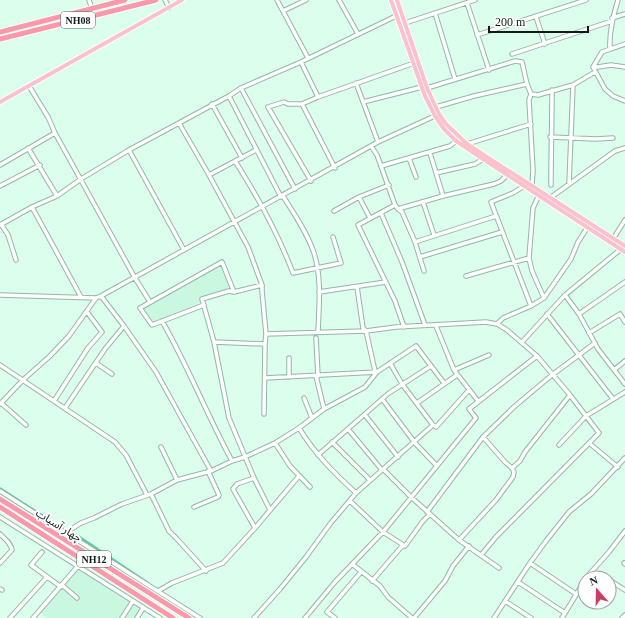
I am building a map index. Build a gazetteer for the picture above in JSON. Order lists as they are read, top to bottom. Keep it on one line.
{"streets":{"highway":["NH08","چهار آسیاب","NH12"]},"scale_bar":"200 m","north":"top"}
